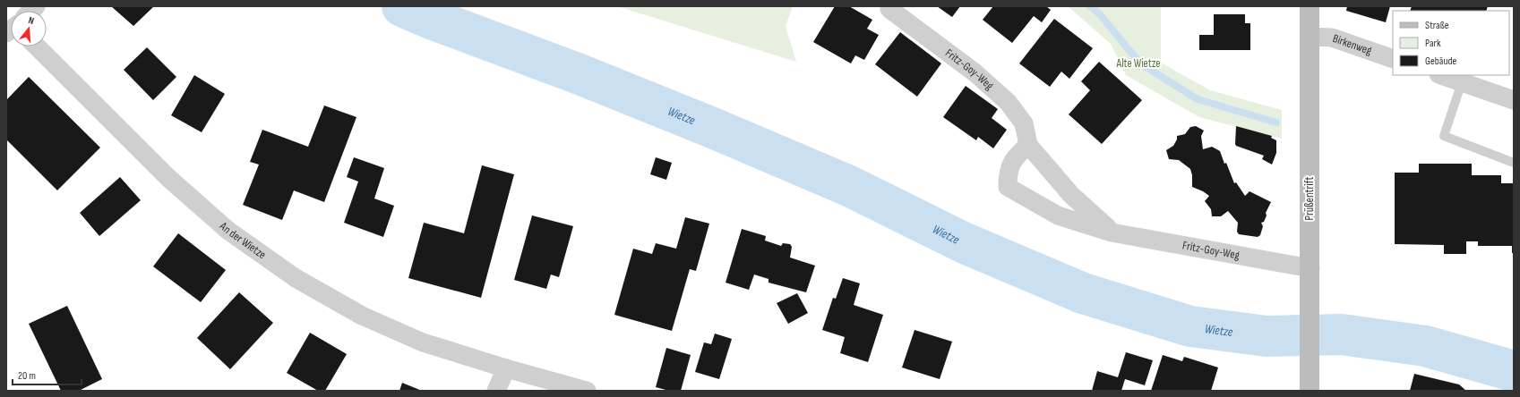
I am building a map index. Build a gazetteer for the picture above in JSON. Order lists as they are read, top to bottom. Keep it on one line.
{"streets":{"main road":["Prüßentrift"],"street":["Birkenweg","Fritz-Goy-Weg","An der Wietze"]},"crossings":[["Birkenweg","Prüßentrift"],["Fritz-Goy-Weg","Prüßentrift"]],"water":["Wietze"],"parks":["Alte Wietze"],"legend":["Straße","Park","Gebäude"],"scale_bar":"20 m","north":"top"}
